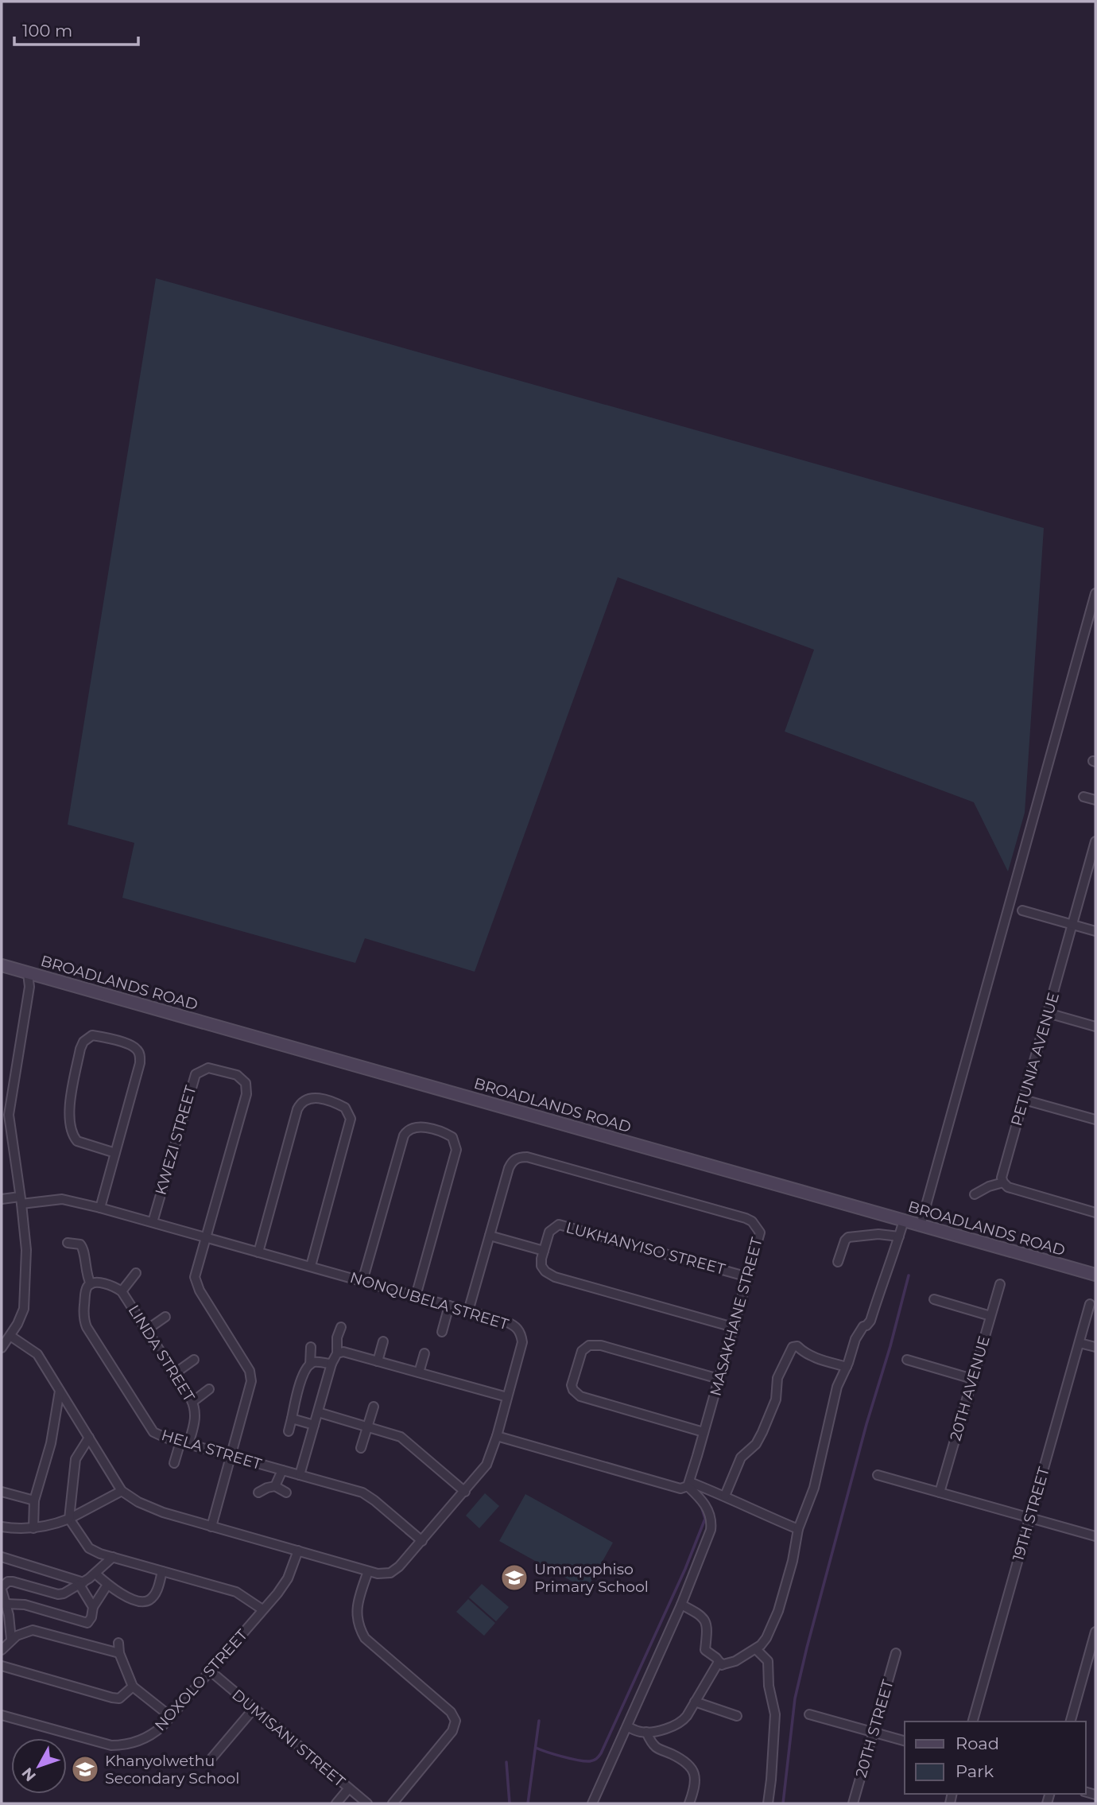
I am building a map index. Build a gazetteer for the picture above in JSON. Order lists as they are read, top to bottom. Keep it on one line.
{"streets":{"main road":["BROADLANDS ROAD"],"street":["PETUNIA AVENUE","KWEZI STREET","LUKHANYISO STREET","NONQUBELA STREET","MASAKHANE STREET","LINDA STREET","20TH AVENUE","HELA STREET","19TH STREET","NOXOLO STREET","20TH STREET","DUMISANI STREET"]},"crossings":[["KWEZI STREET","NONQUBELA STREET"],["KWEZI STREET","HELA STREET"],["LUKHANYISO STREET","MASAKHANE STREET"],["NONQUBELA STREET","MASAKHANE STREET"],["NONQUBELA STREET","HELA STREET"],["NONQUBELA STREET","NOXOLO STREET"],["LINDA STREET","HELA STREET"],["NOXOLO STREET","DUMISANI STREET"]],"places":{"school or university":["Umnqophiso Primary School","Khanyolwethu Secondary School"]},"legend":["Road","Park"],"scale_bar":"100 m","north":"bottom left"}
